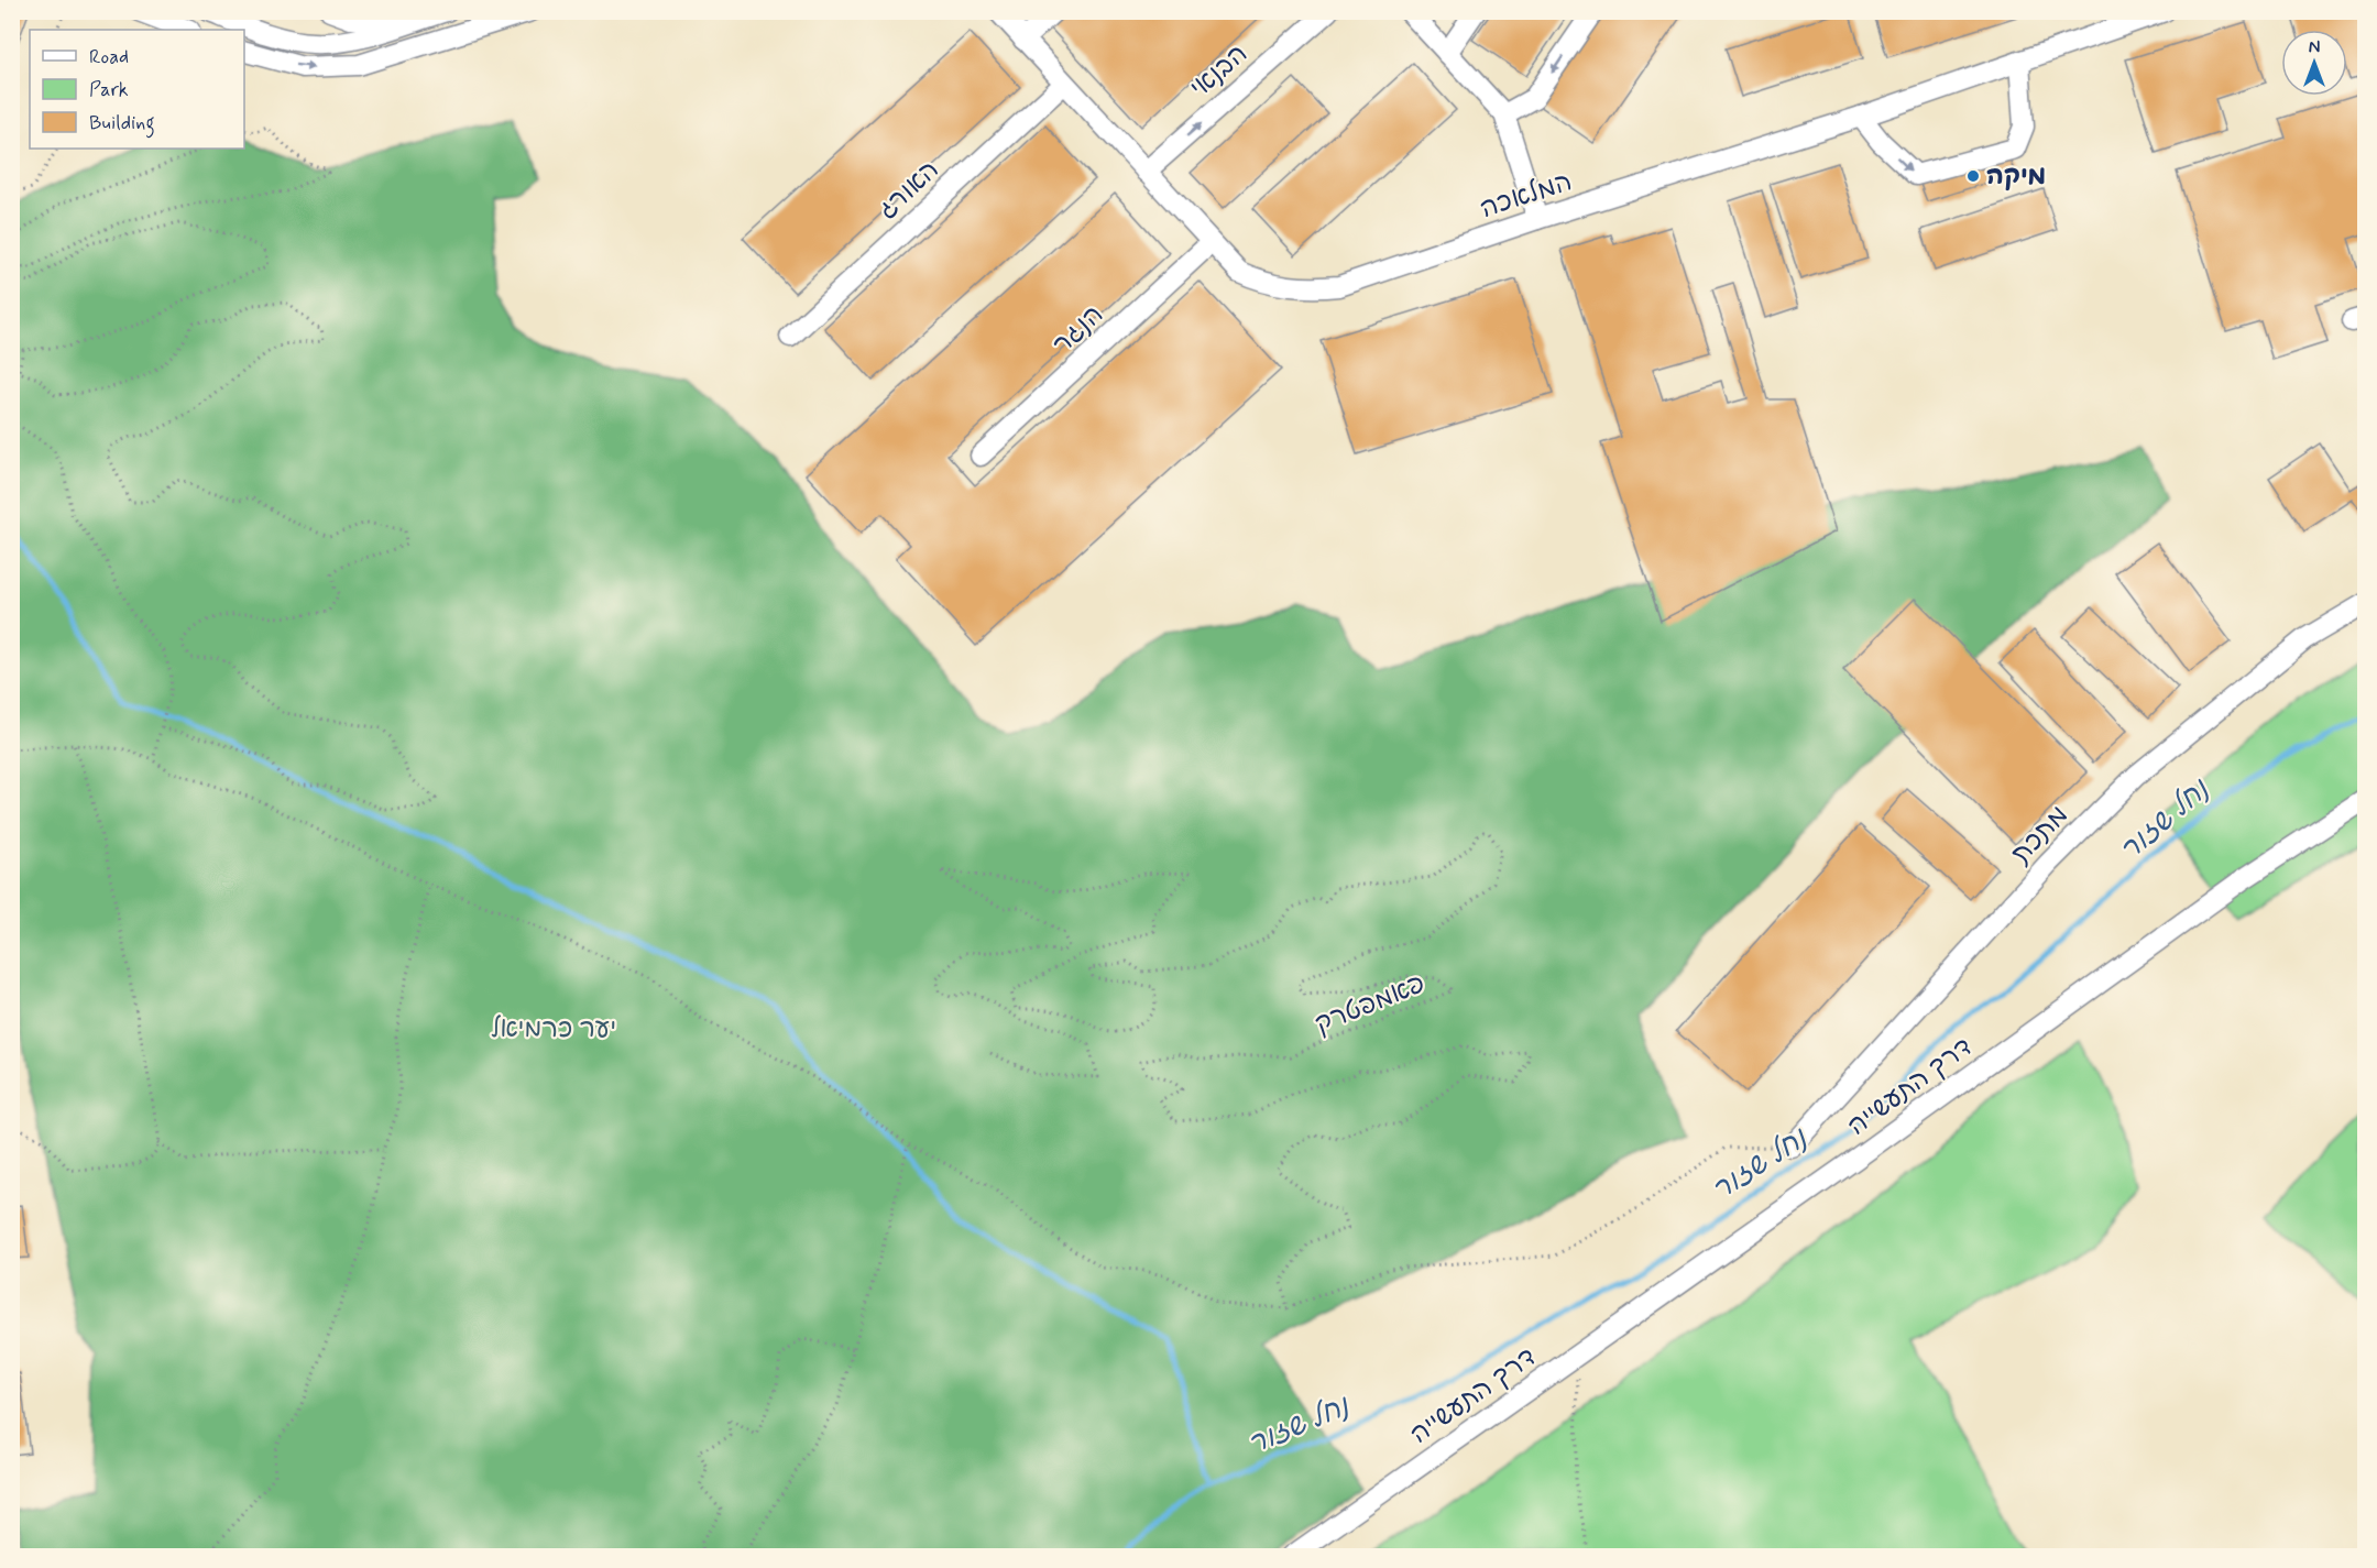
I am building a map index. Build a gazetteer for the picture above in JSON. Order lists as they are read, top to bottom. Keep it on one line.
{"streets":{"street":["הבנאי","האורג","המלאכה","הנגר","מתכת","דרך התעשייה"],"path":["פאמפטרק"]},"crossings":[["הבנאי","המלאכה"],["האורג","המלאכה"],["המלאכה","הנגר"]],"one_way":["הבנאי"],"water":["נחל שזור"],"parks":["יער כרמיאל"],"places":["מיקה"],"legend":["Road","Park","Building"],"north":"top"}
